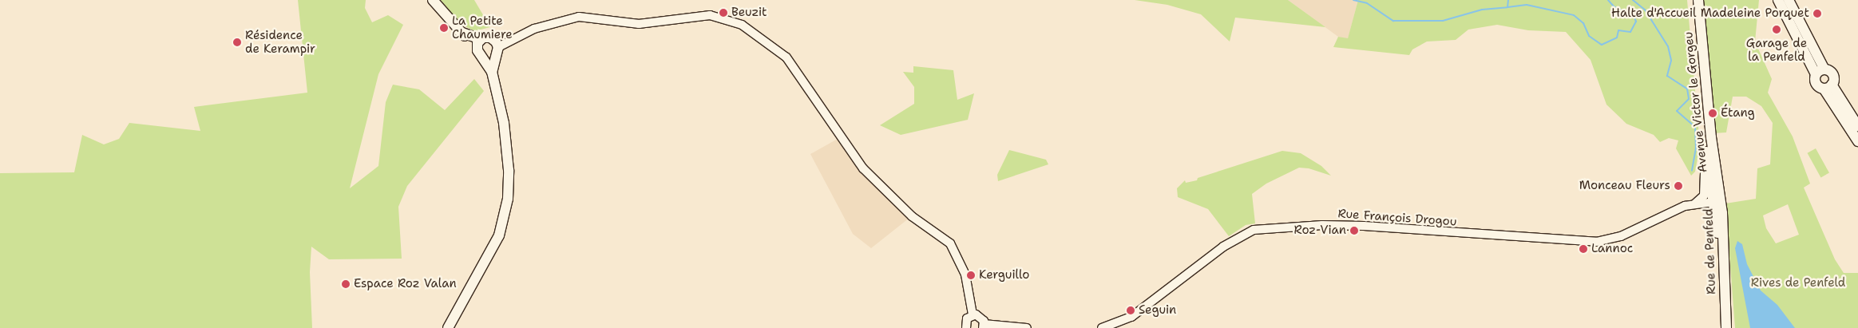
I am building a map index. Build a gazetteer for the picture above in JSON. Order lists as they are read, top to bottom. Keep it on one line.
{"streets":{"main road":["Avenue Victor le Gorgeu","Rue de Penfeld"],"street":["Rue François Drogou"]},"crossings":[["Avenue Victor le Gorgeu","Rue François Drogou"],["Avenue Victor le Gorgeu","Rue de Penfeld"],["Rue François Drogou","Rue de Penfeld"]],"parks":["Rives de Penfeld"],"places":["Beuzit","Halte d'Accueil Madeleine Porquet","La Petite Chaumiere","Garage de la Penfeld","Résidence de Kerampir","Étang","Monceau Fleurs","Roz Vian","Lannoc","Kerguillo","Espace Roz Valan","Seguin"]}
